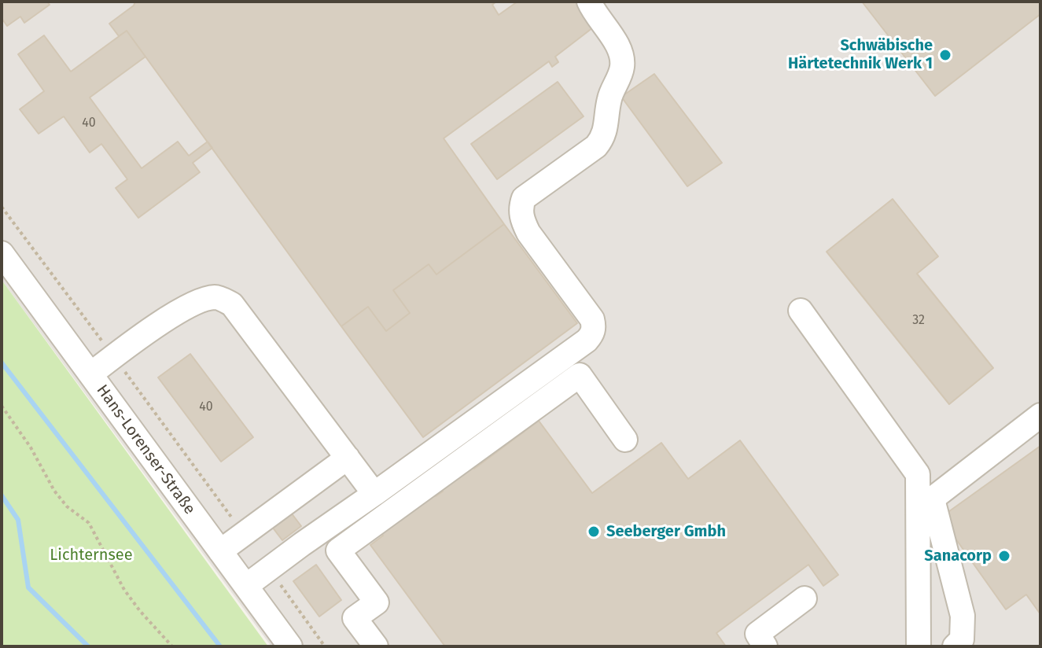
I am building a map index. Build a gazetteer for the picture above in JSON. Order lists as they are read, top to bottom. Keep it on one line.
{"streets":{"street":["Hans-Lorenser-Straße"]},"parks":["Lichternsee"],"places":["Schwäbische Härtetechnik Werk 1","Seeberger Gmbh","Sanacorp"],"house_numbers":["40","32","40"]}
